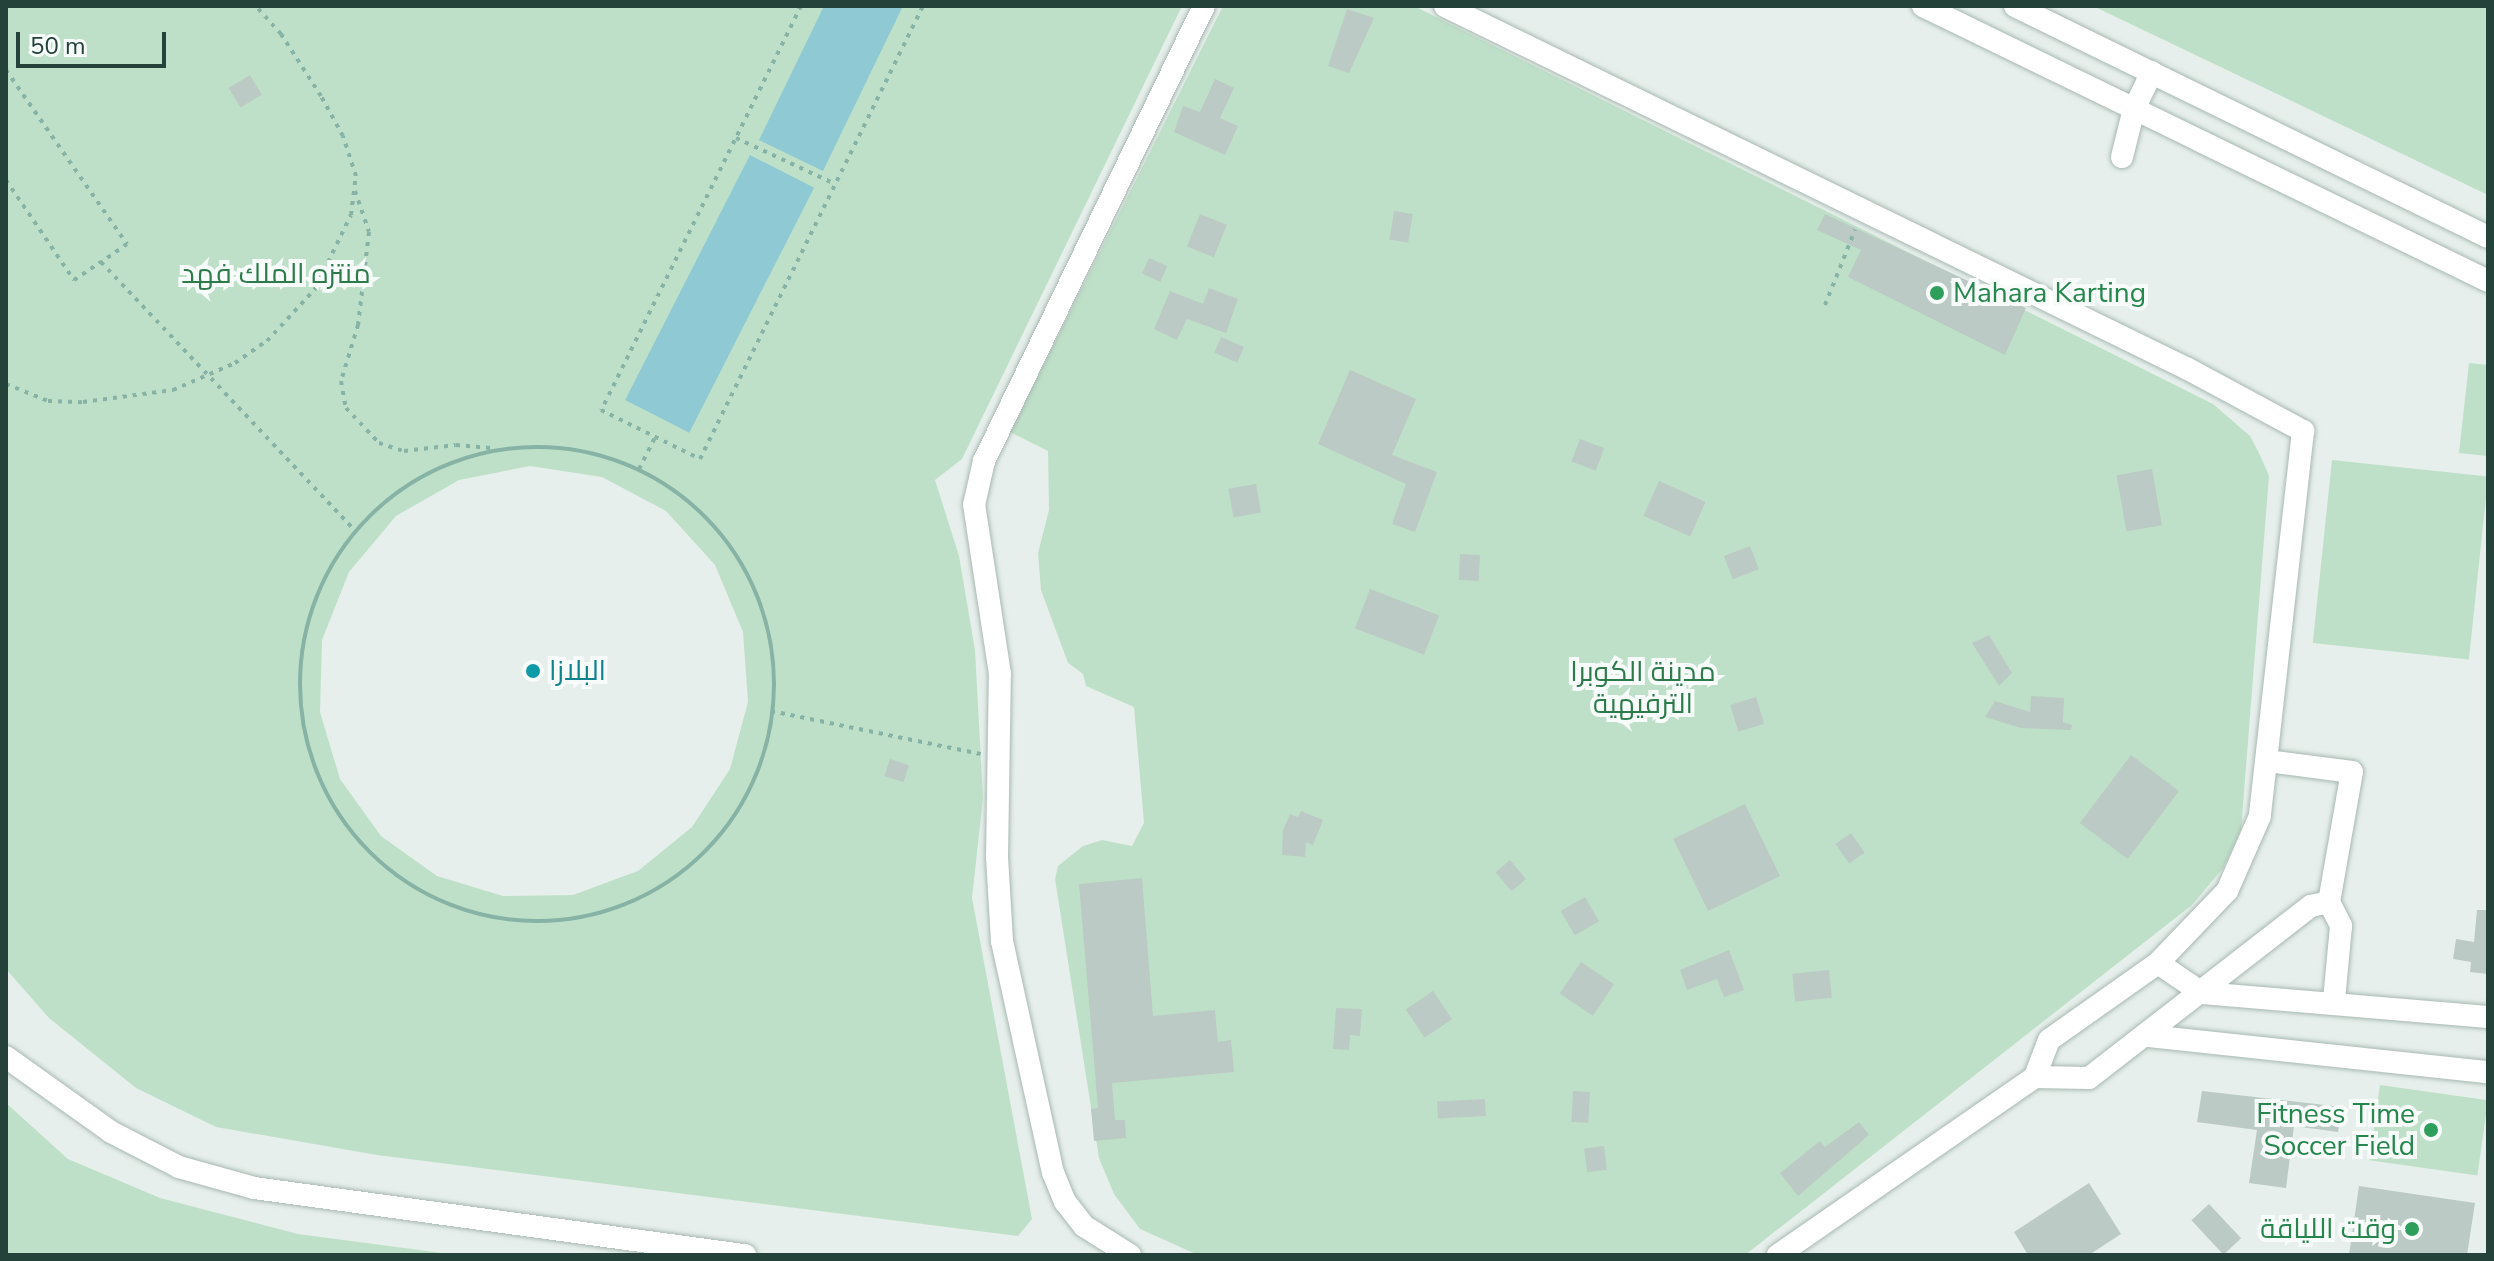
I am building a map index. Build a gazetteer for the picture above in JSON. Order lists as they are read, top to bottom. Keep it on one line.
{"parks":["منتزه الملك فهد","مدينة الكوبرا الترفيهية"],"places":["Mahara Karting","البلازا","Fitness Time Soccer Field","وقت اللياقة"],"scale_bar":"50 m"}
